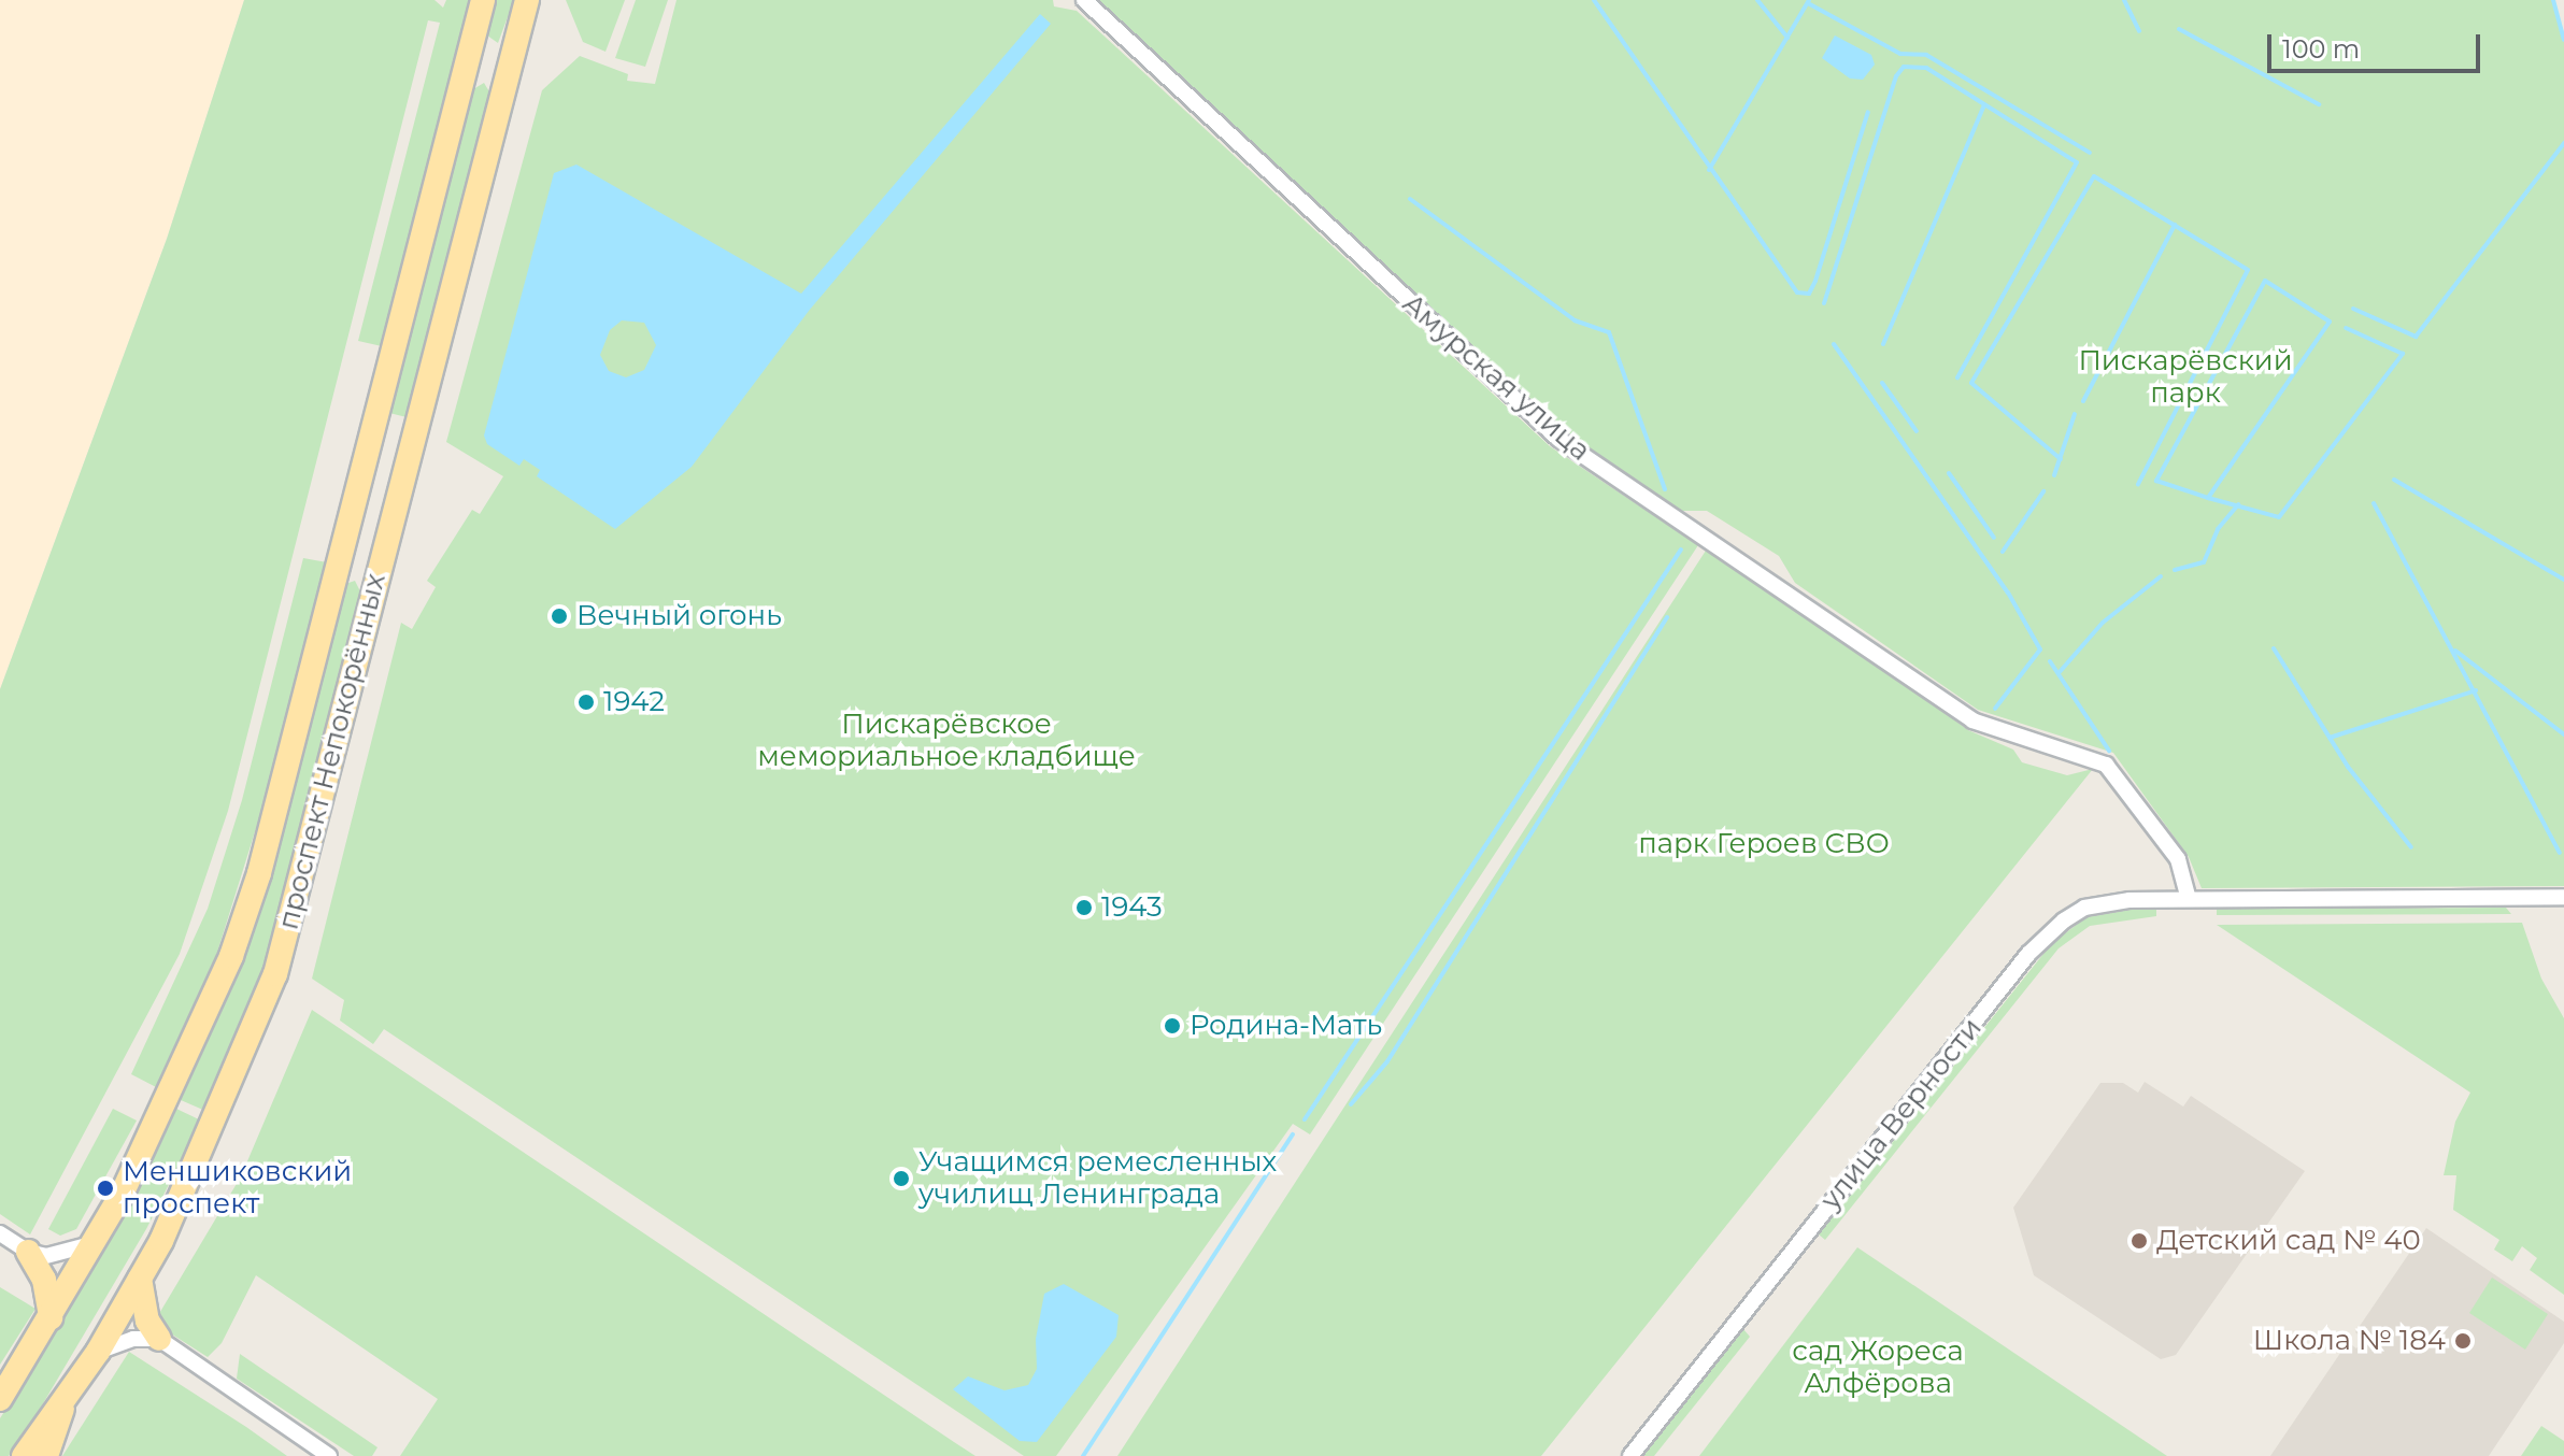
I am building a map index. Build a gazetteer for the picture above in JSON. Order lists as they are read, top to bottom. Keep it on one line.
{"streets":{"main road":["проспект Непокорённых"],"street":["Амурская улица","улица Верности"]},"crossings":[["Амурская улица","улица Верности"]],"parks":["Пискарёвский парк","Пискарёвское мемориальное кладбище","парк Героев СВО","сад Жореса Алфёрова"],"places":["Вечный огонь","1942","1943","Родина-Мать","Учащимся ремесленных училищ Ленинграда","Меншиковский проспект","Детский сад № 40","Школа № 184"],"scale_bar":"100 m"}
